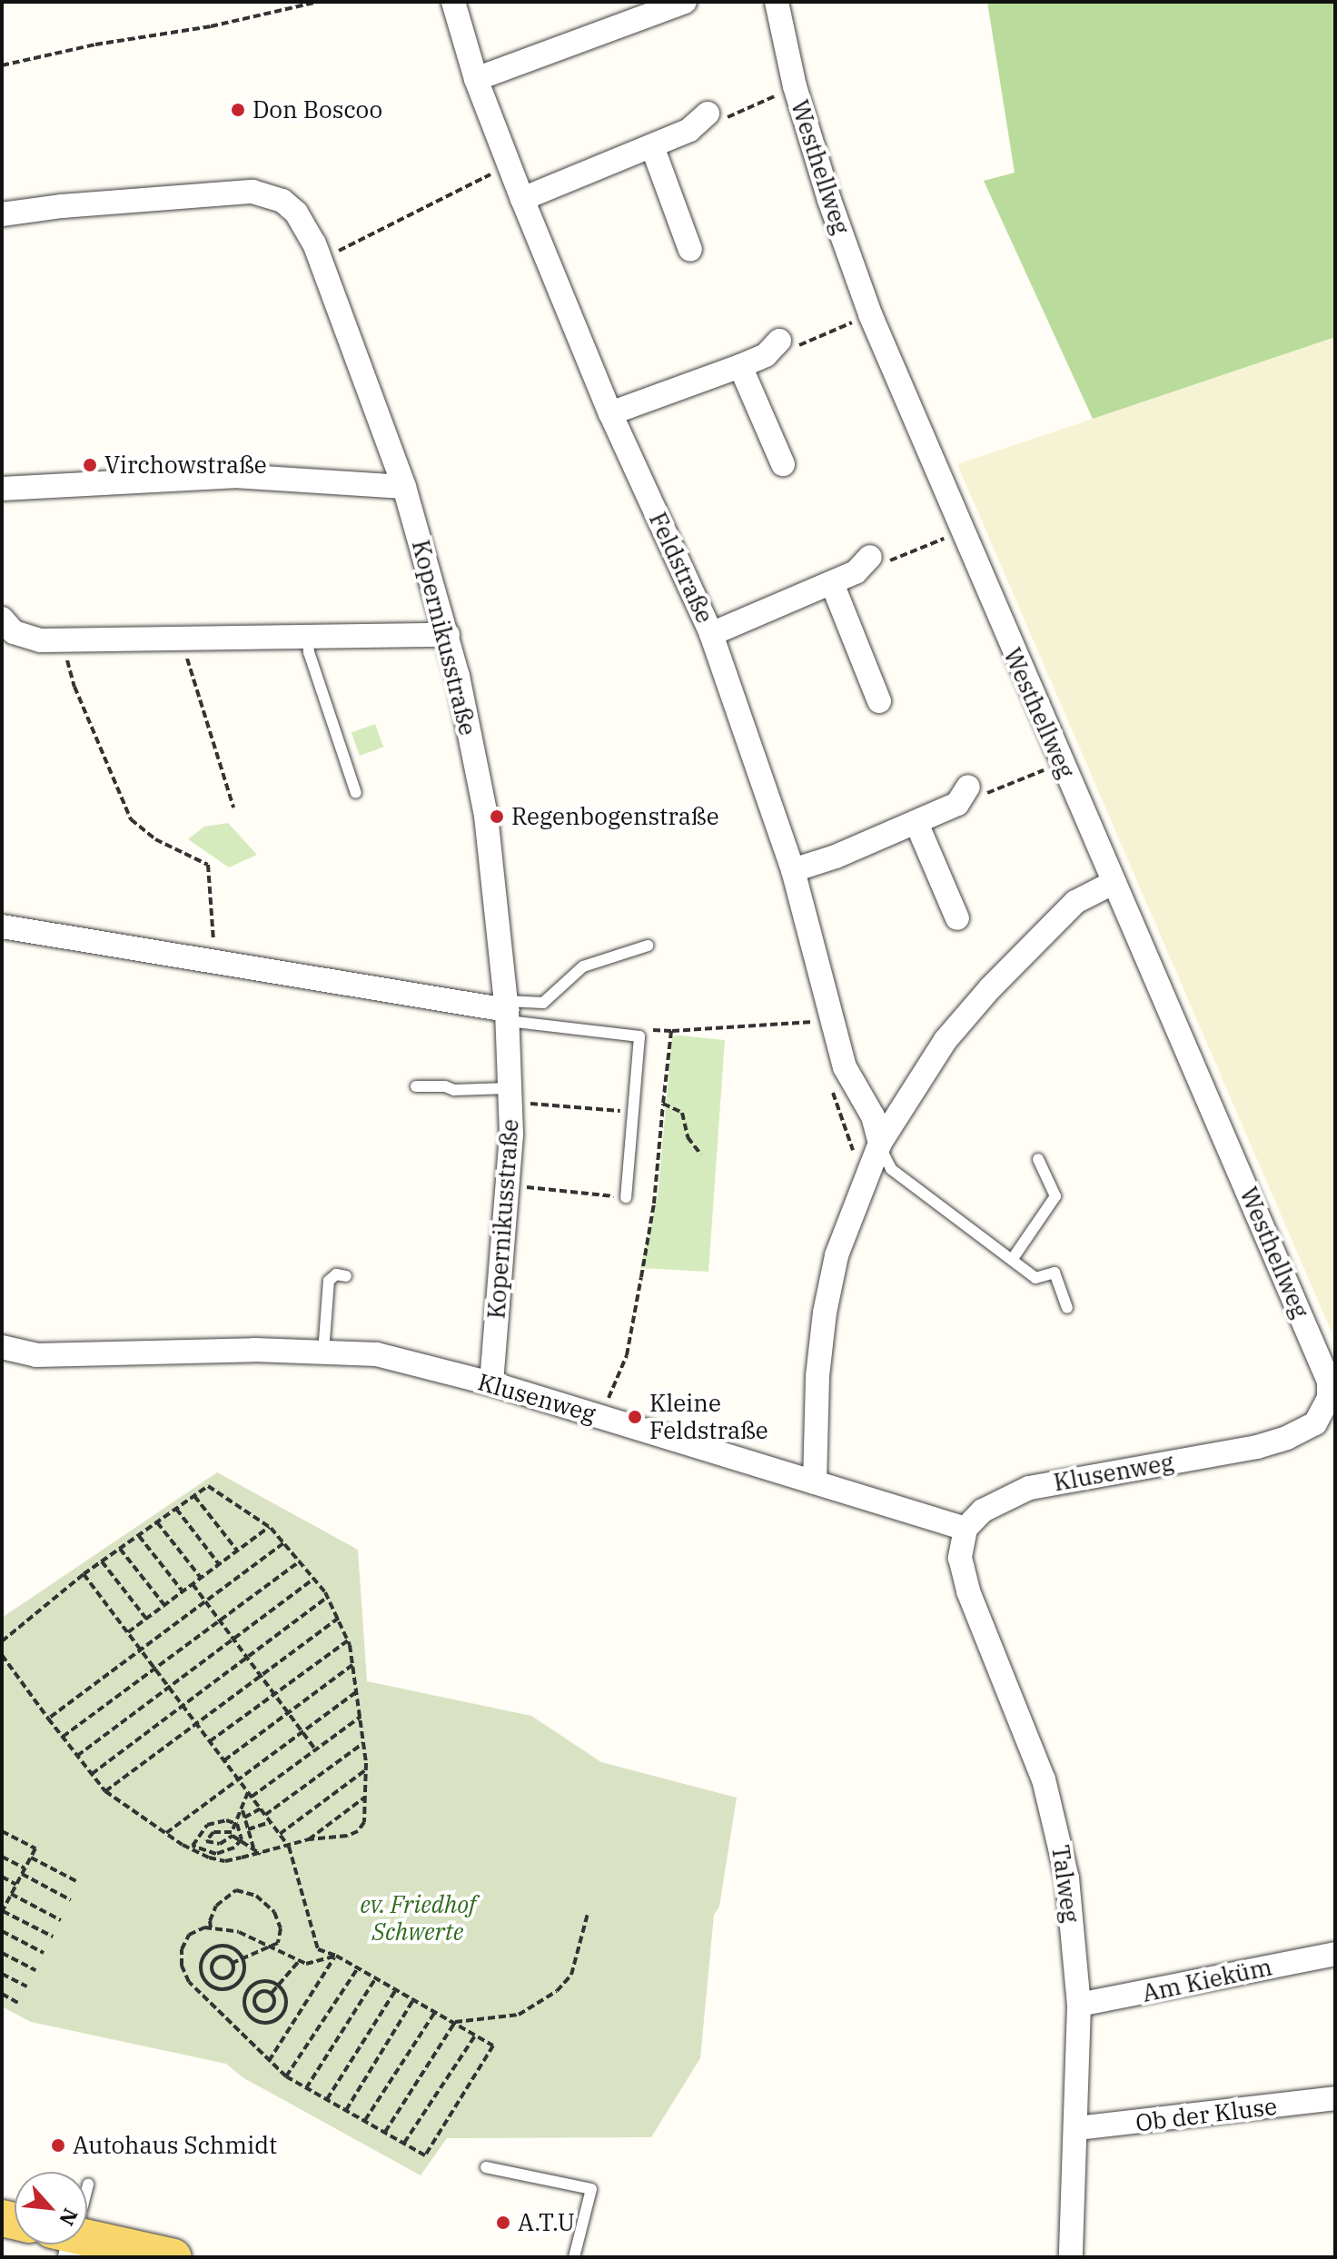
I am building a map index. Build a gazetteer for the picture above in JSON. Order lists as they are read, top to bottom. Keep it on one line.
{"streets":{"street":["Westhellweg","Feldstraße","Kopernikusstraße","Klusenweg","Talweg","Am Kieküm","Ob der Kluse"]},"crossings":[["Westhellweg","Klusenweg"],["Kopernikusstraße","Klusenweg"],["Klusenweg","Talweg"],["Talweg","Am Kieküm"],["Talweg","Ob der Kluse"]],"parks":["ev. Friedhof Schwerte"],"places":["Don Boscoo","Virchowstraße","Regenbogenstraße","Kleine Feldstraße","Autohaus Schmidt","A.T.U"],"north":"bottom right"}
